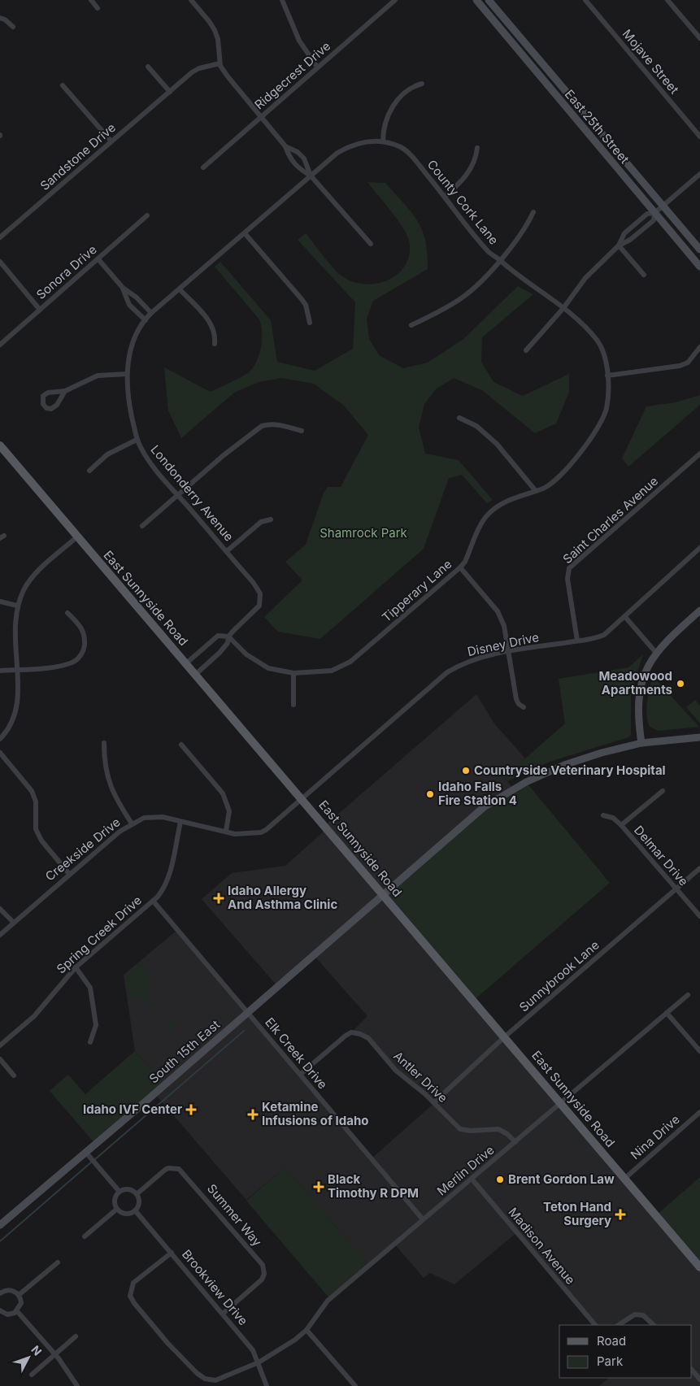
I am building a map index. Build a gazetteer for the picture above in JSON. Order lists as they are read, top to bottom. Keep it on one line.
{"streets":{"main road":["East 25th Street","East Sunnyside Road","South 15th East"],"street":["Mojave Street","Ridgecrest Drive","Sandstone Drive","County Cork Lane","Sonora Drive","Londonderry Avenue","Saint Charles Avenue","Tipperary Lane","Disney Drive","Creekside Drive","Delmar Drive","Spring Creek Drive","Sunnybrook Lane","Elk Creek Drive","Antler Drive","Nina Drive","Merlin Drive","Summer Way","Madison Avenue","Brookview Drive"]},"crossings":[["County Cork Lane","Londonderry Avenue"],["County Cork Lane","Tipperary Lane"],["Londonderry Avenue","Tipperary Lane"],["Londonderry Avenue","East Sunnyside Road"],["Saint Charles Avenue","Disney Drive"],["East Sunnyside Road","Disney Drive"],["East Sunnyside Road","Creekside Drive"],["East Sunnyside Road","Sunnybrook Lane"],["East Sunnyside Road","South 15th East"],["East Sunnyside Road","Nina Drive"],["East Sunnyside Road","Merlin Drive"],["Disney Drive","Creekside Drive"],["Creekside Drive","Spring Creek Drive"],["Delmar Drive","Sunnybrook Lane"],["Spring Creek Drive","Elk Creek Drive"],["Sunnybrook Lane","Antler Drive"],["South 15th East","Elk Creek Drive"],["Elk Creek Drive","Antler Drive"],["Elk Creek Drive","Merlin Drive"],["Antler Drive","Merlin Drive"],["Merlin Drive","Madison Avenue"],["Merlin Drive","Brookview Drive"],["Summer Way","Brookview Drive"]],"parks":["Shamrock Park"],"places":{"other":["Meadowood Apartments","Countryside Veterinary Hospital","Idaho Falls Fire Station 4","Brent Gordon Law"],"health":["Idaho Allergy And Asthma Clinic","Idaho IVF Center","Ketamine Infusions of Idaho","Black Timothy R DPM","Teton Hand Surgery"]},"legend":["Road","Park"],"north":"top right"}
